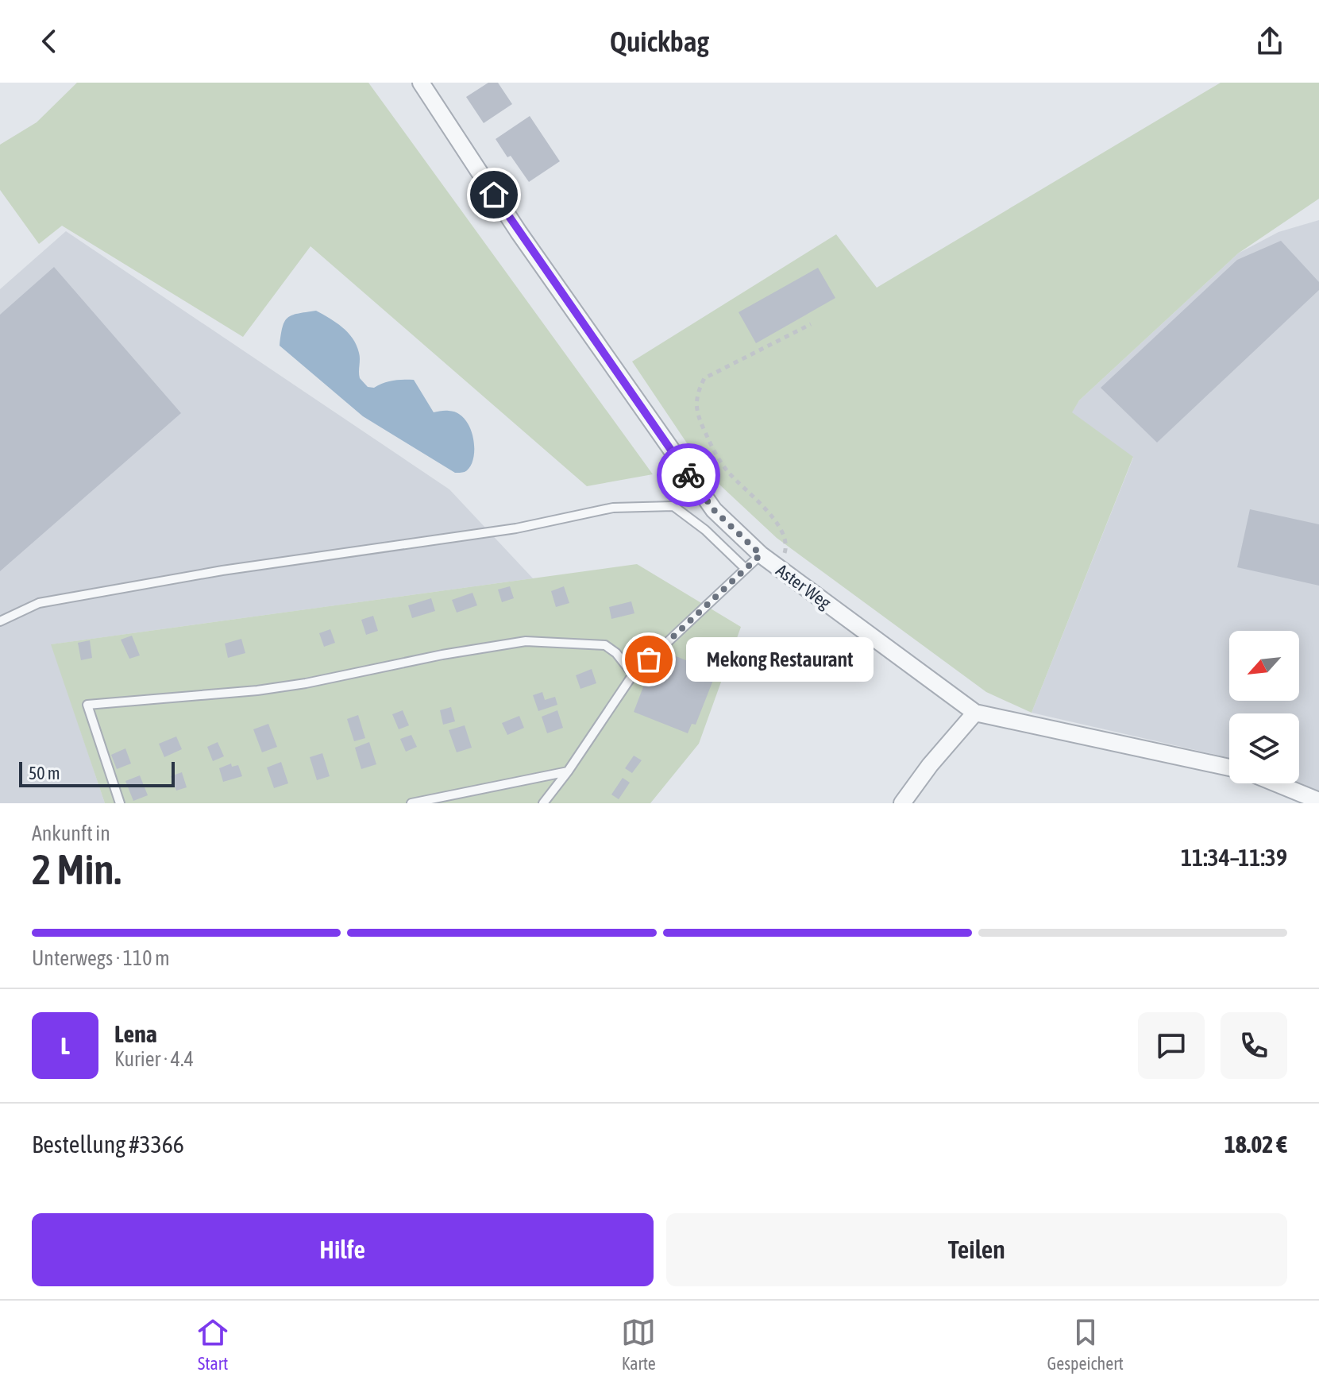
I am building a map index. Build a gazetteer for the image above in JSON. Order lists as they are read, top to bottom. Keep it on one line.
{"streets":{"street":["Aster Weg"]},"places":["Mekong Restaurant"],"scale_bar":"50 m","north":"bottom left","page":{"header":"Quickbag","bubble":"Mekong Restaurant","scale":"50 m","heading":["2 Min.","Ankunft in","11:34–11:39"],"panel":["Lena","Kurier · 4.4","Bestellung #3366","18.02 €"],"bar":"Unterwegs · 110 m","round":"L","buttons":["Hilfe","Teilen"],"tabs":["Start","Karte","Gespeichert"]}}
